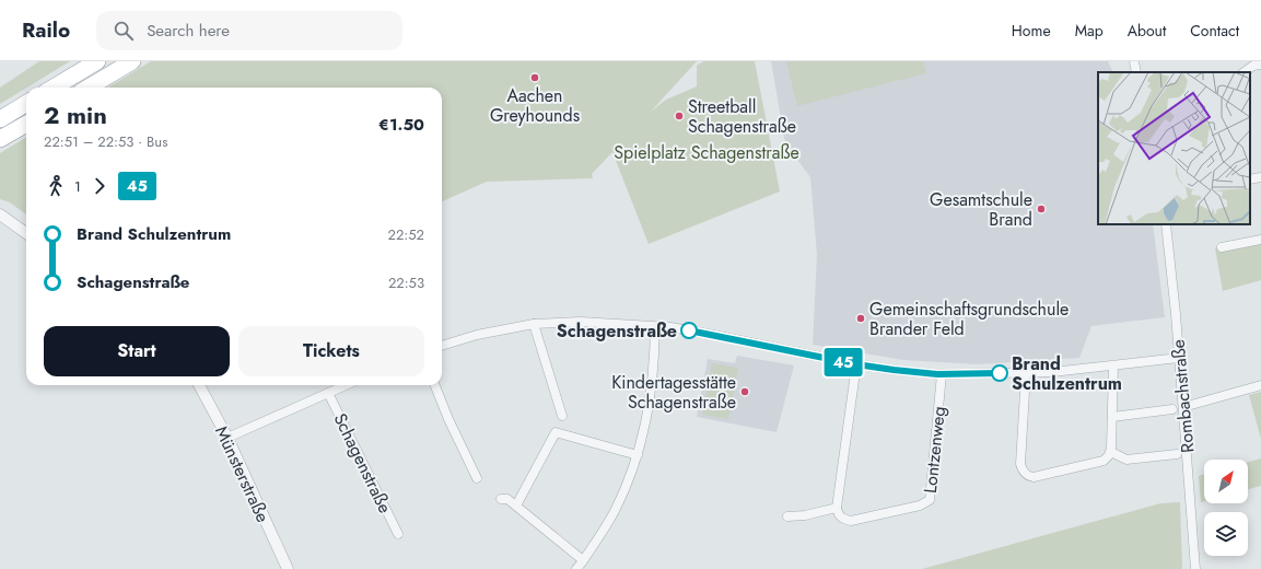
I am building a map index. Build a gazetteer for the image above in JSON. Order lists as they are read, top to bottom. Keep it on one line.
{"streets":{"street":["Rombachstraße","Lontzenweg","Schagenstraße","Münsterstraße"]},"crossings":[["Schagenstraße","Münsterstraße"]],"parks":["Spielplatz Schagenstraße"],"places":["Aachen Greyhounds","Streetball Schagenstraße","Gesamtschule Brand","Gemeinschaftsgrundschule Brander Feld","Schagenstraße","Brand Schulzentrum","Kindertagesstätte Schagenstraße"],"lines":["bus line 45"],"north":"top right","page":{"header":"Railo","search":"Search here","nav":["Home","Map","About","Contact"],"on_map":"45","heading":["2 min","22:51 – 22:53 · Bus","€1.50"],"legs":["1","45"],"list":[{"name":"Brand Schulzentrum","value":"22:52"},{"name":"Schagenstraße","value":"22:53"}],"buttons":["Start","Tickets"]}}
